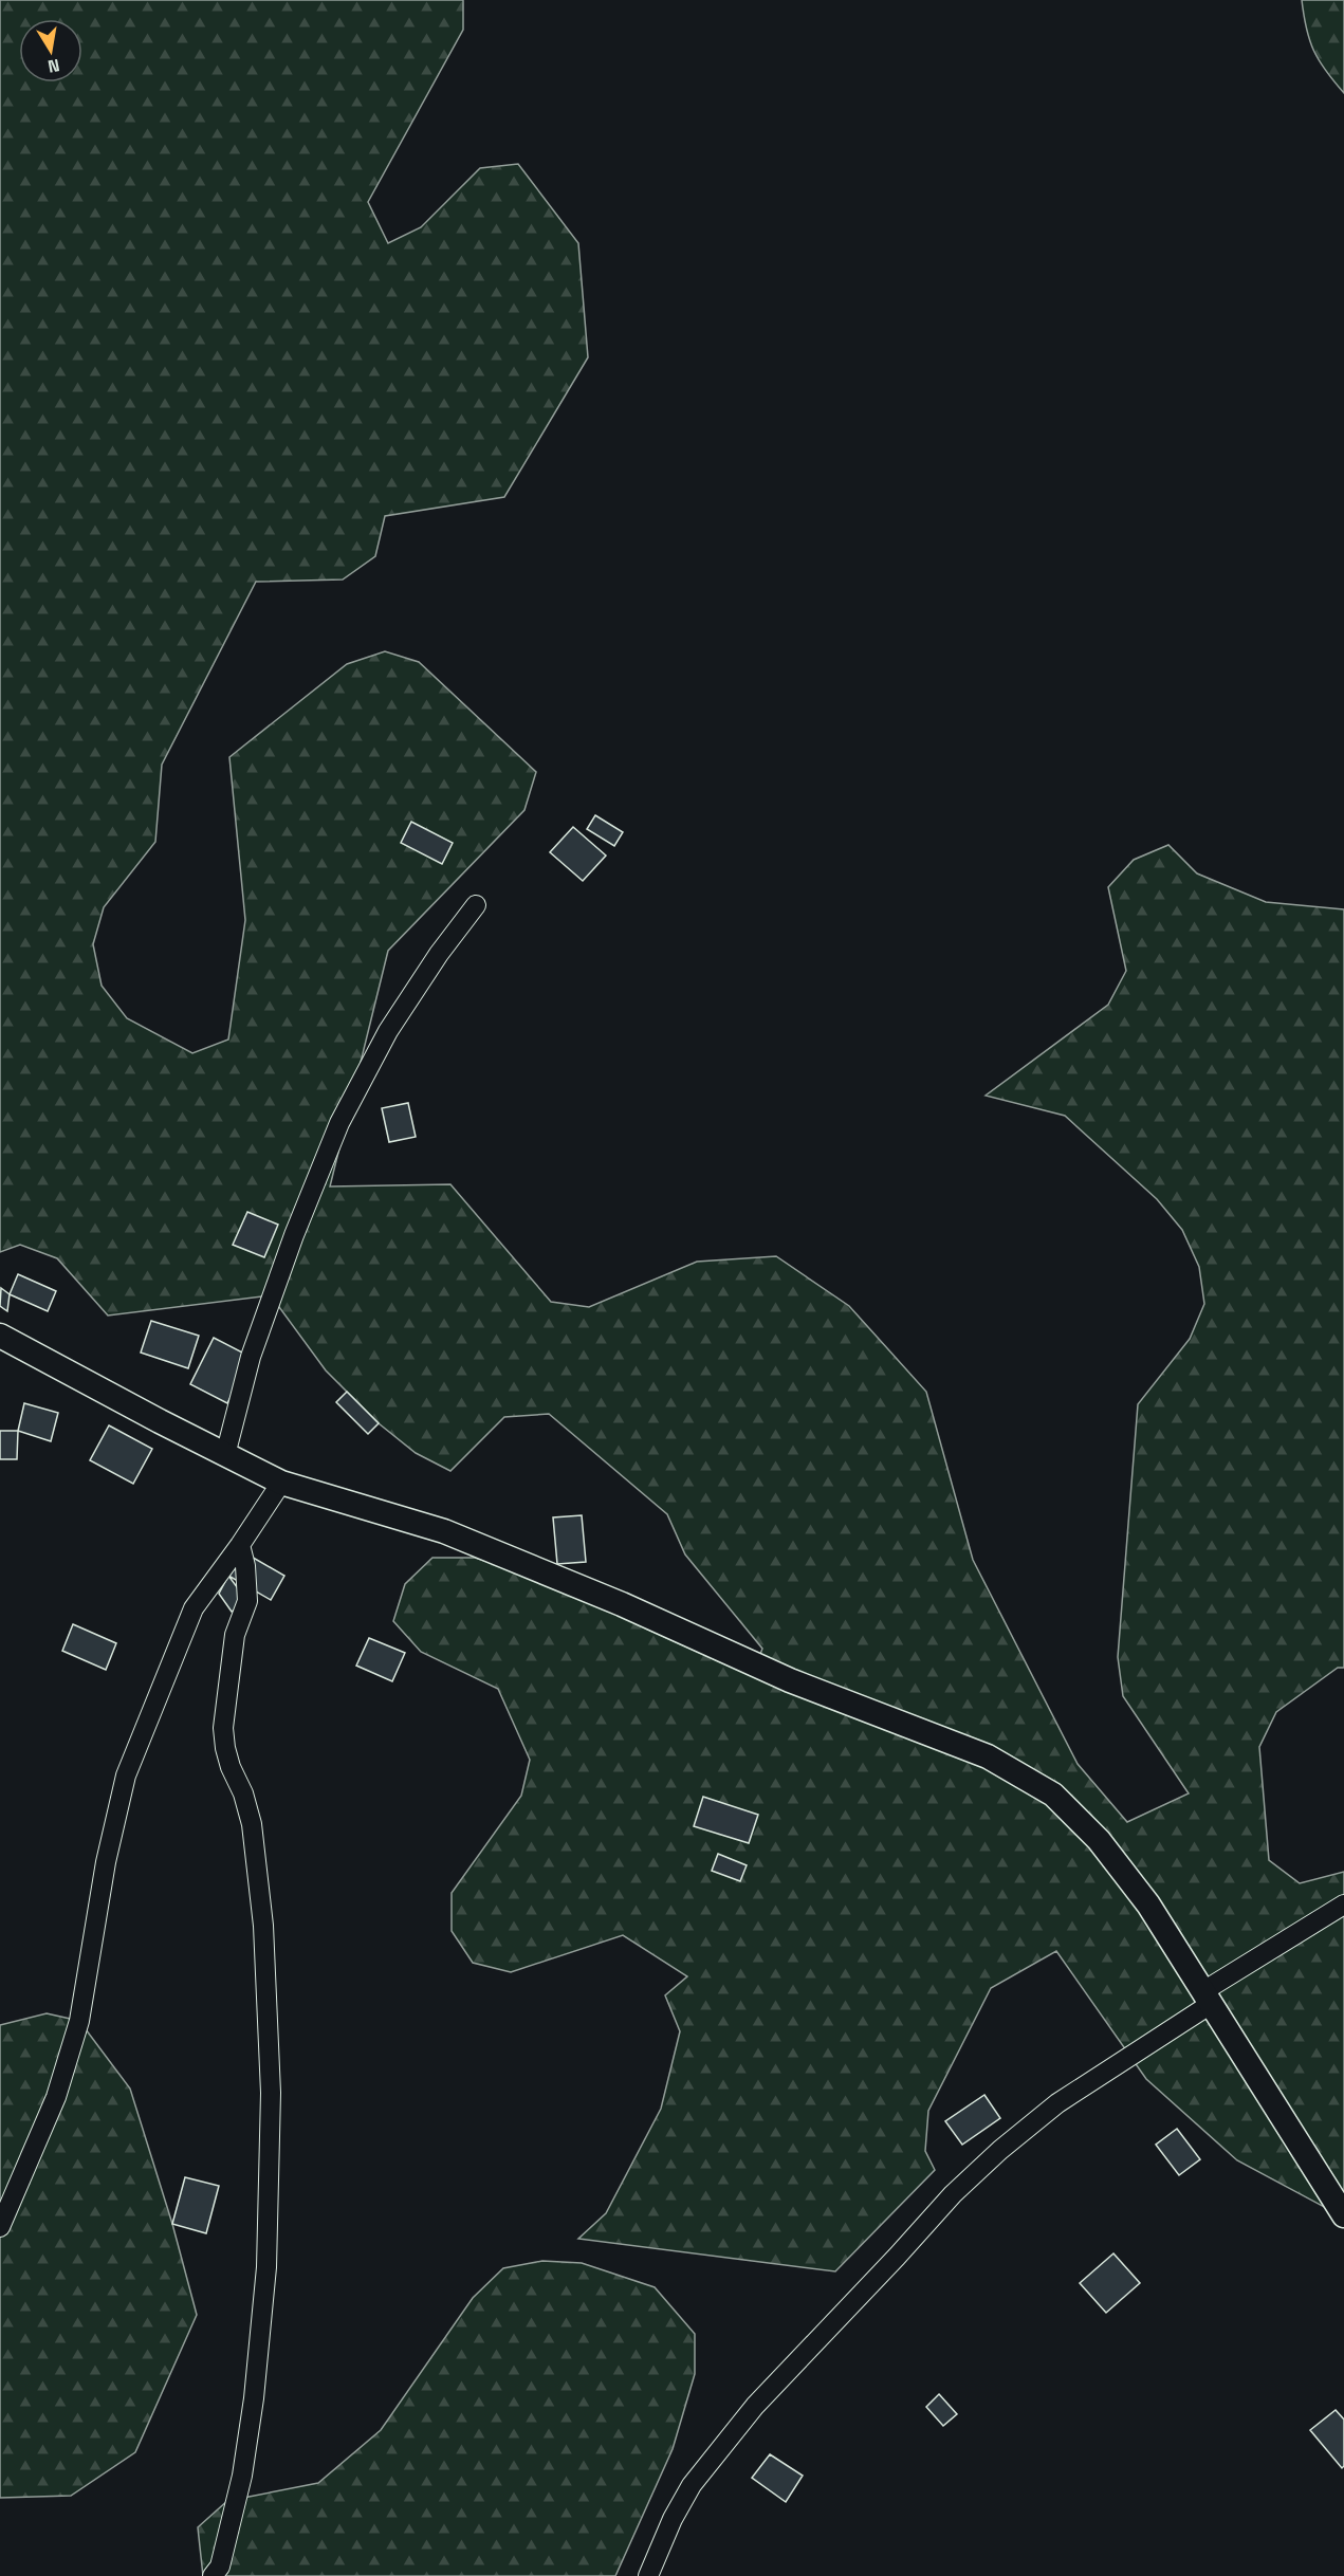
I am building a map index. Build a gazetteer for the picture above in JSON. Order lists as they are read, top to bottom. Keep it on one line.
{"north":"bottom"}
